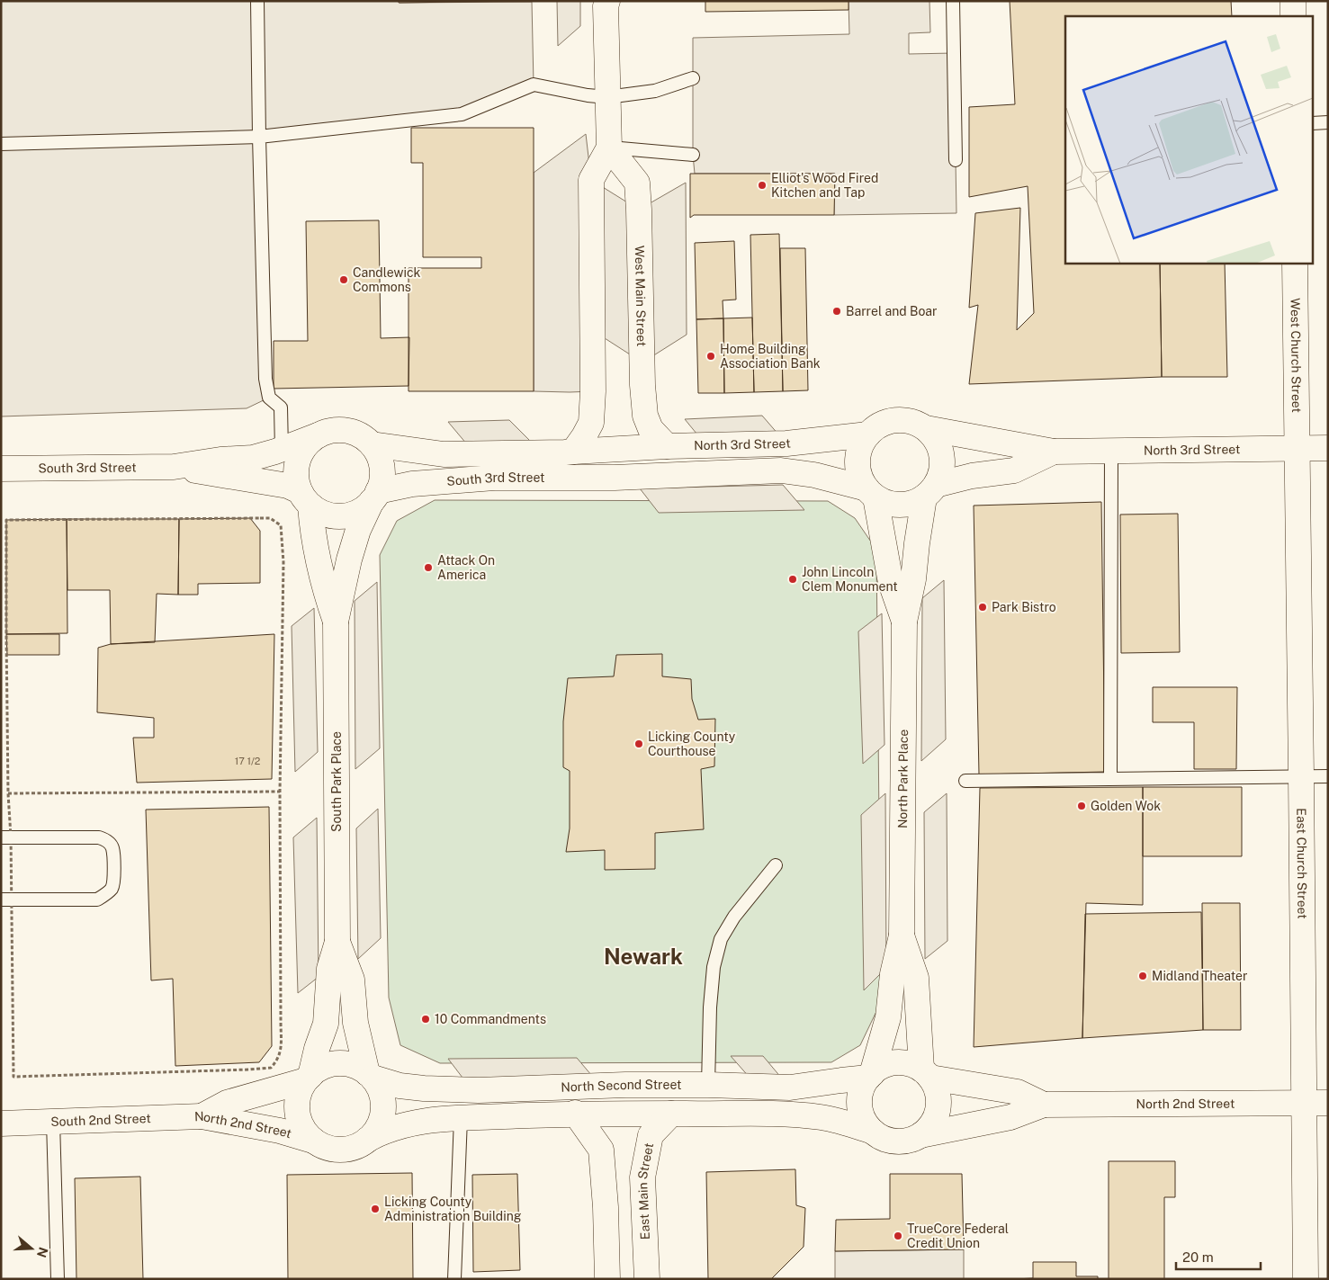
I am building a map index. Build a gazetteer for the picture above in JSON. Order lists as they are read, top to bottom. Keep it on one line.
{"streets":{"main road":["West Main Street","West Church Street","North 3rd Street","South 3rd Street","North Park Place","South Park Place","East Church Street","North Second Street","North 2nd Street","South 2nd Street","East Main Street"]},"crossings":[["West Main Street","North 3rd Street"],["West Church Street","North 3rd Street"],["West Church Street","East Church Street"],["North 3rd Street","South 3rd Street"],["North 3rd Street","North Park Place"],["North 3rd Street","East Church Street"],["South 3rd Street","North Park Place"],["South 3rd Street","South Park Place"],["North Park Place","North Second Street"],["North Park Place","North 2nd Street"],["South Park Place","North Second Street"],["South Park Place","North 2nd Street"],["East Church Street","North 2nd Street"],["North Second Street","North 2nd Street"],["North Second Street","East Main Street"],["North 2nd Street","South 2nd Street"]],"districts":["Newark"],"places":["Elliot's Wood Fired Kitchen and Tap","Candlewick Commons","Barrel and Boar","Home Building Association Bank","Attack On America","John Lincoln Clem Monument","Park Bistro","Licking County Courthouse","Golden Wok","Midland Theater","10 Commandments","Licking County Administration Building","TrueCore Federal Credit Union"],"house_numbers":["17 1/2"],"scale_bar":"20 m","north":"right"}
